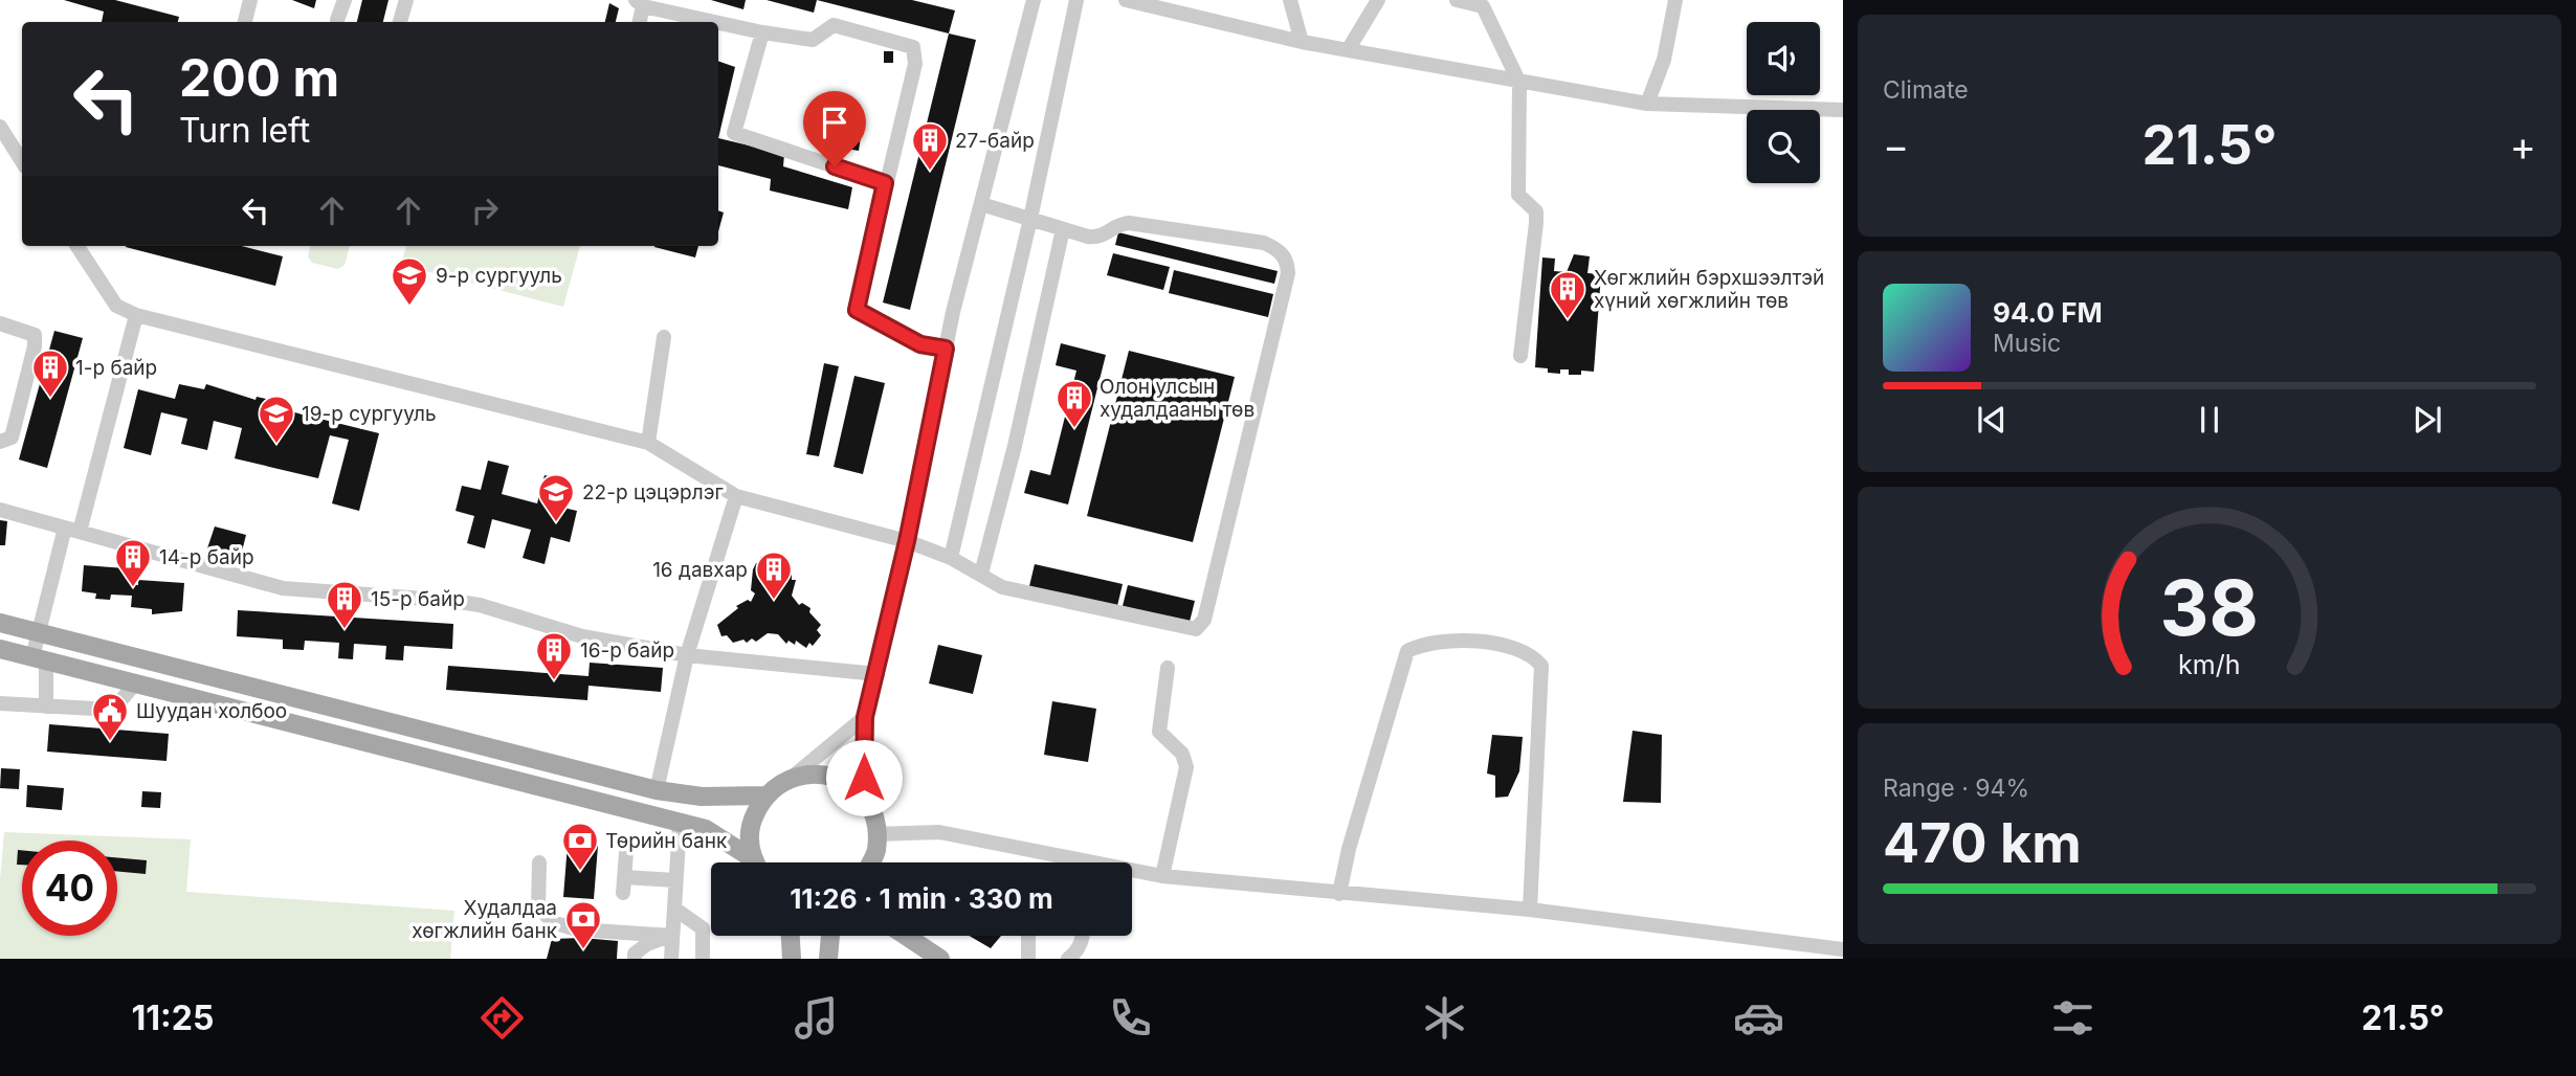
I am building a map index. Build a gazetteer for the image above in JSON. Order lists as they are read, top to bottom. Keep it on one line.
{"places":{"building":["27-байр","Хөгжлийн бэрхшээлтэй хүний хөгжлийн төв","1-р байр","Олон улсын худалдааны төв","14-р байр","16 давхар","15-р байр","16-р байр"],"school or university":["9-р сургууль","19-р сургууль","22-р цэцэрлэг"],"public building":["Шуудан холбоо"],"bank":["Төрийн банк","Худалдаа хөгжлийн банк"]},"page":{"tile":["Climate",["Range · 94%","470 km"]],"turn":["200 m","Turn left"],"heat":["−","21.5°","+"],"song":["94.0 FM","Music"],"limit":"40","trip":"11:26 · 1 min · 330 m","tabs":["11:25","21.5°"],"gauge":["38","km/h"]}}
